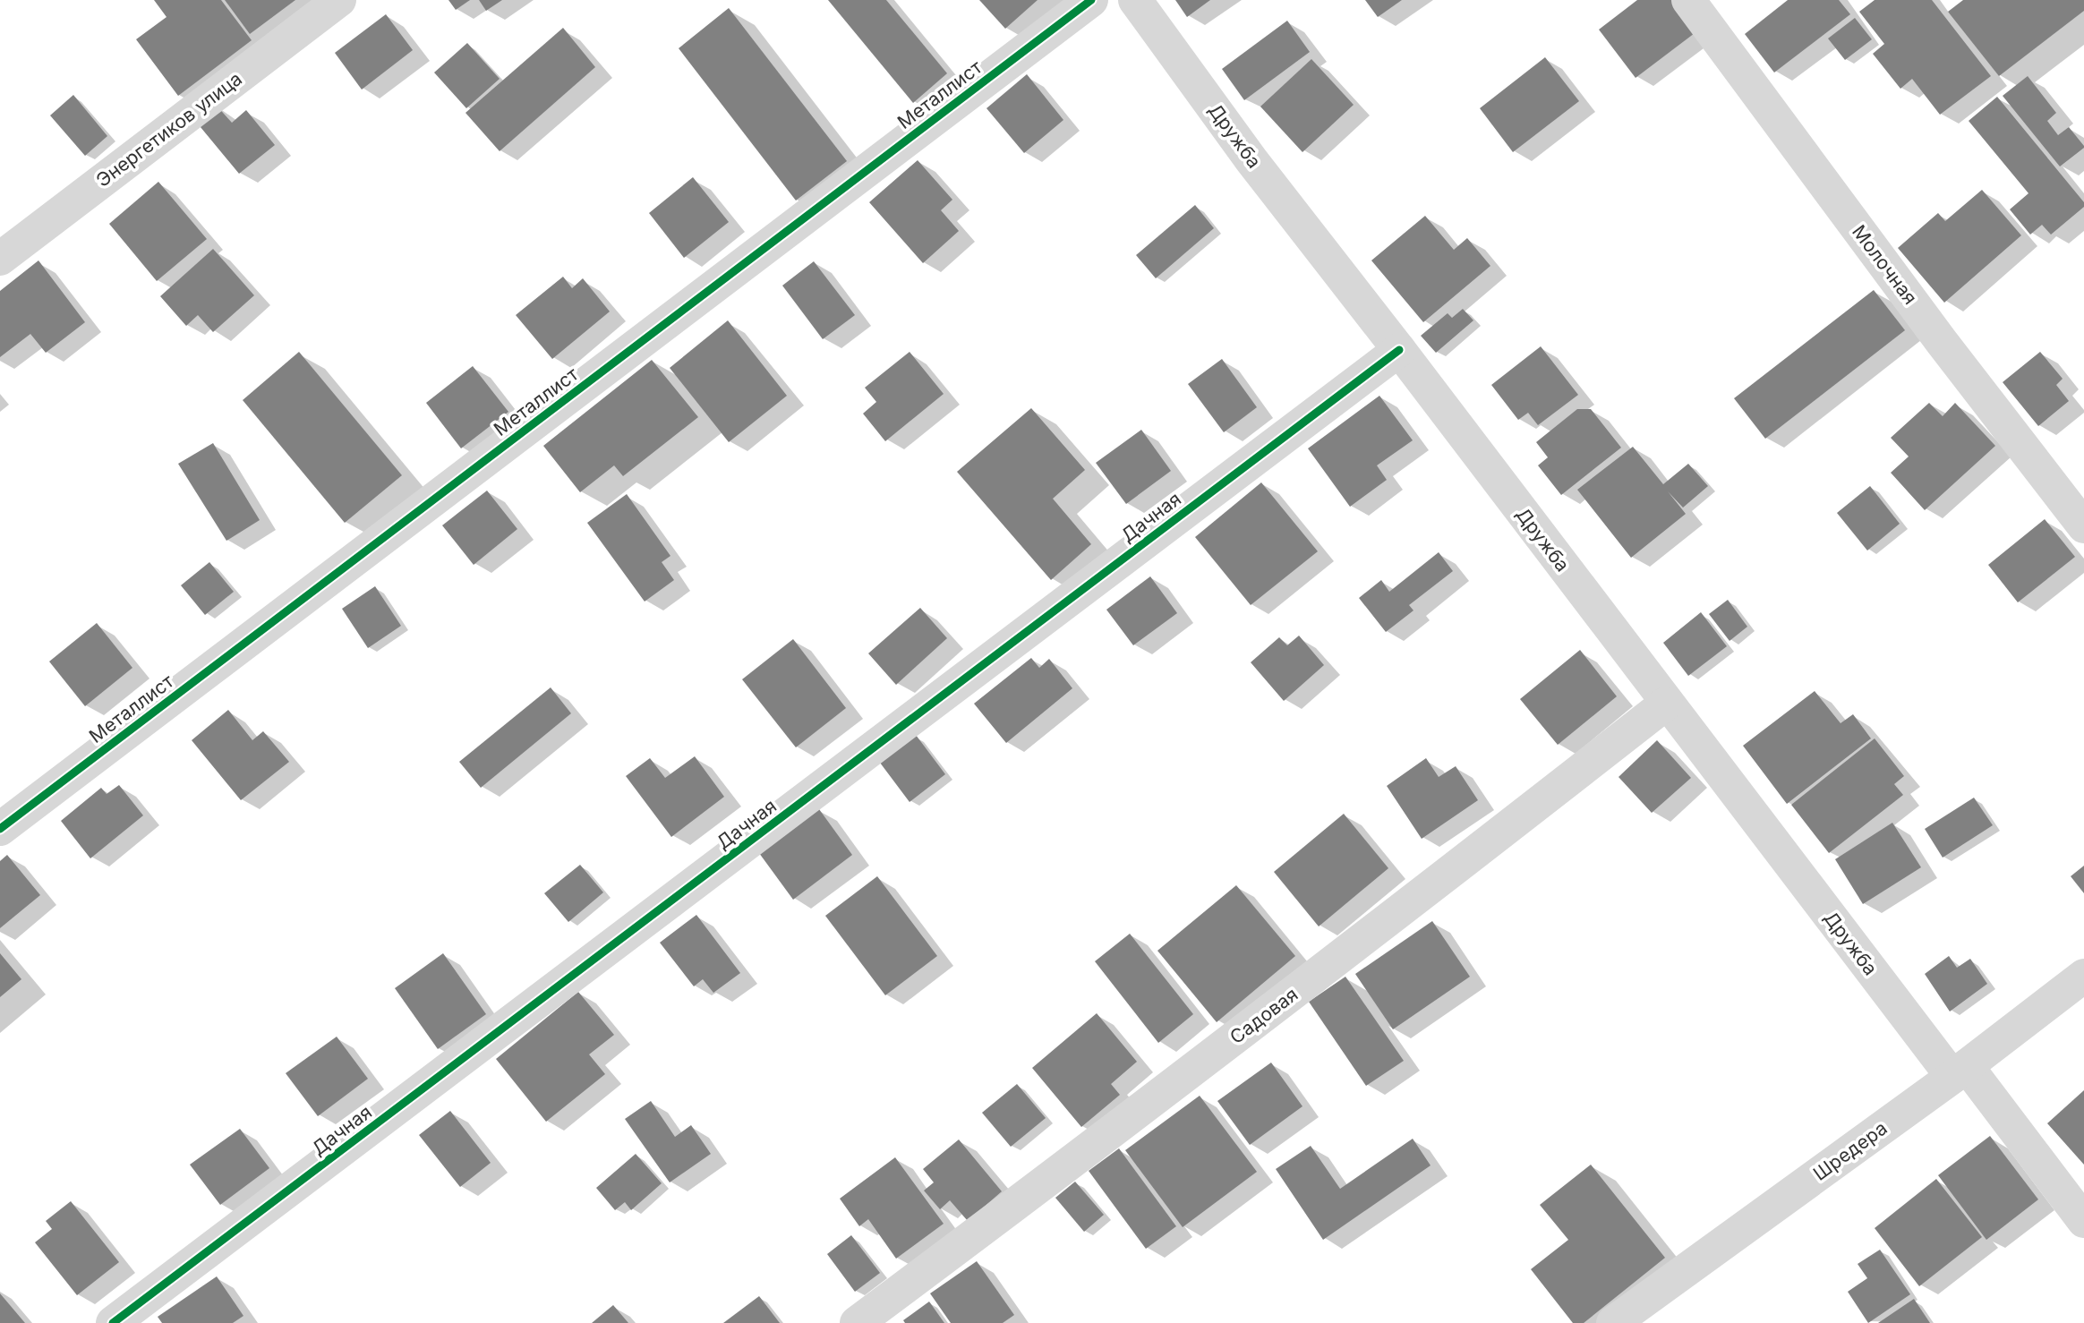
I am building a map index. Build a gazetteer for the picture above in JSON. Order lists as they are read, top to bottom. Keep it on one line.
{"streets":{"street":["Металлист","Энергетиков улица","Дружба","Молочная","Дачная","Садовая","Шредера"]},"crossings":[["Дружба","Дачная"],["Дружба","Садовая"],["Дружба","Шредера"]]}
